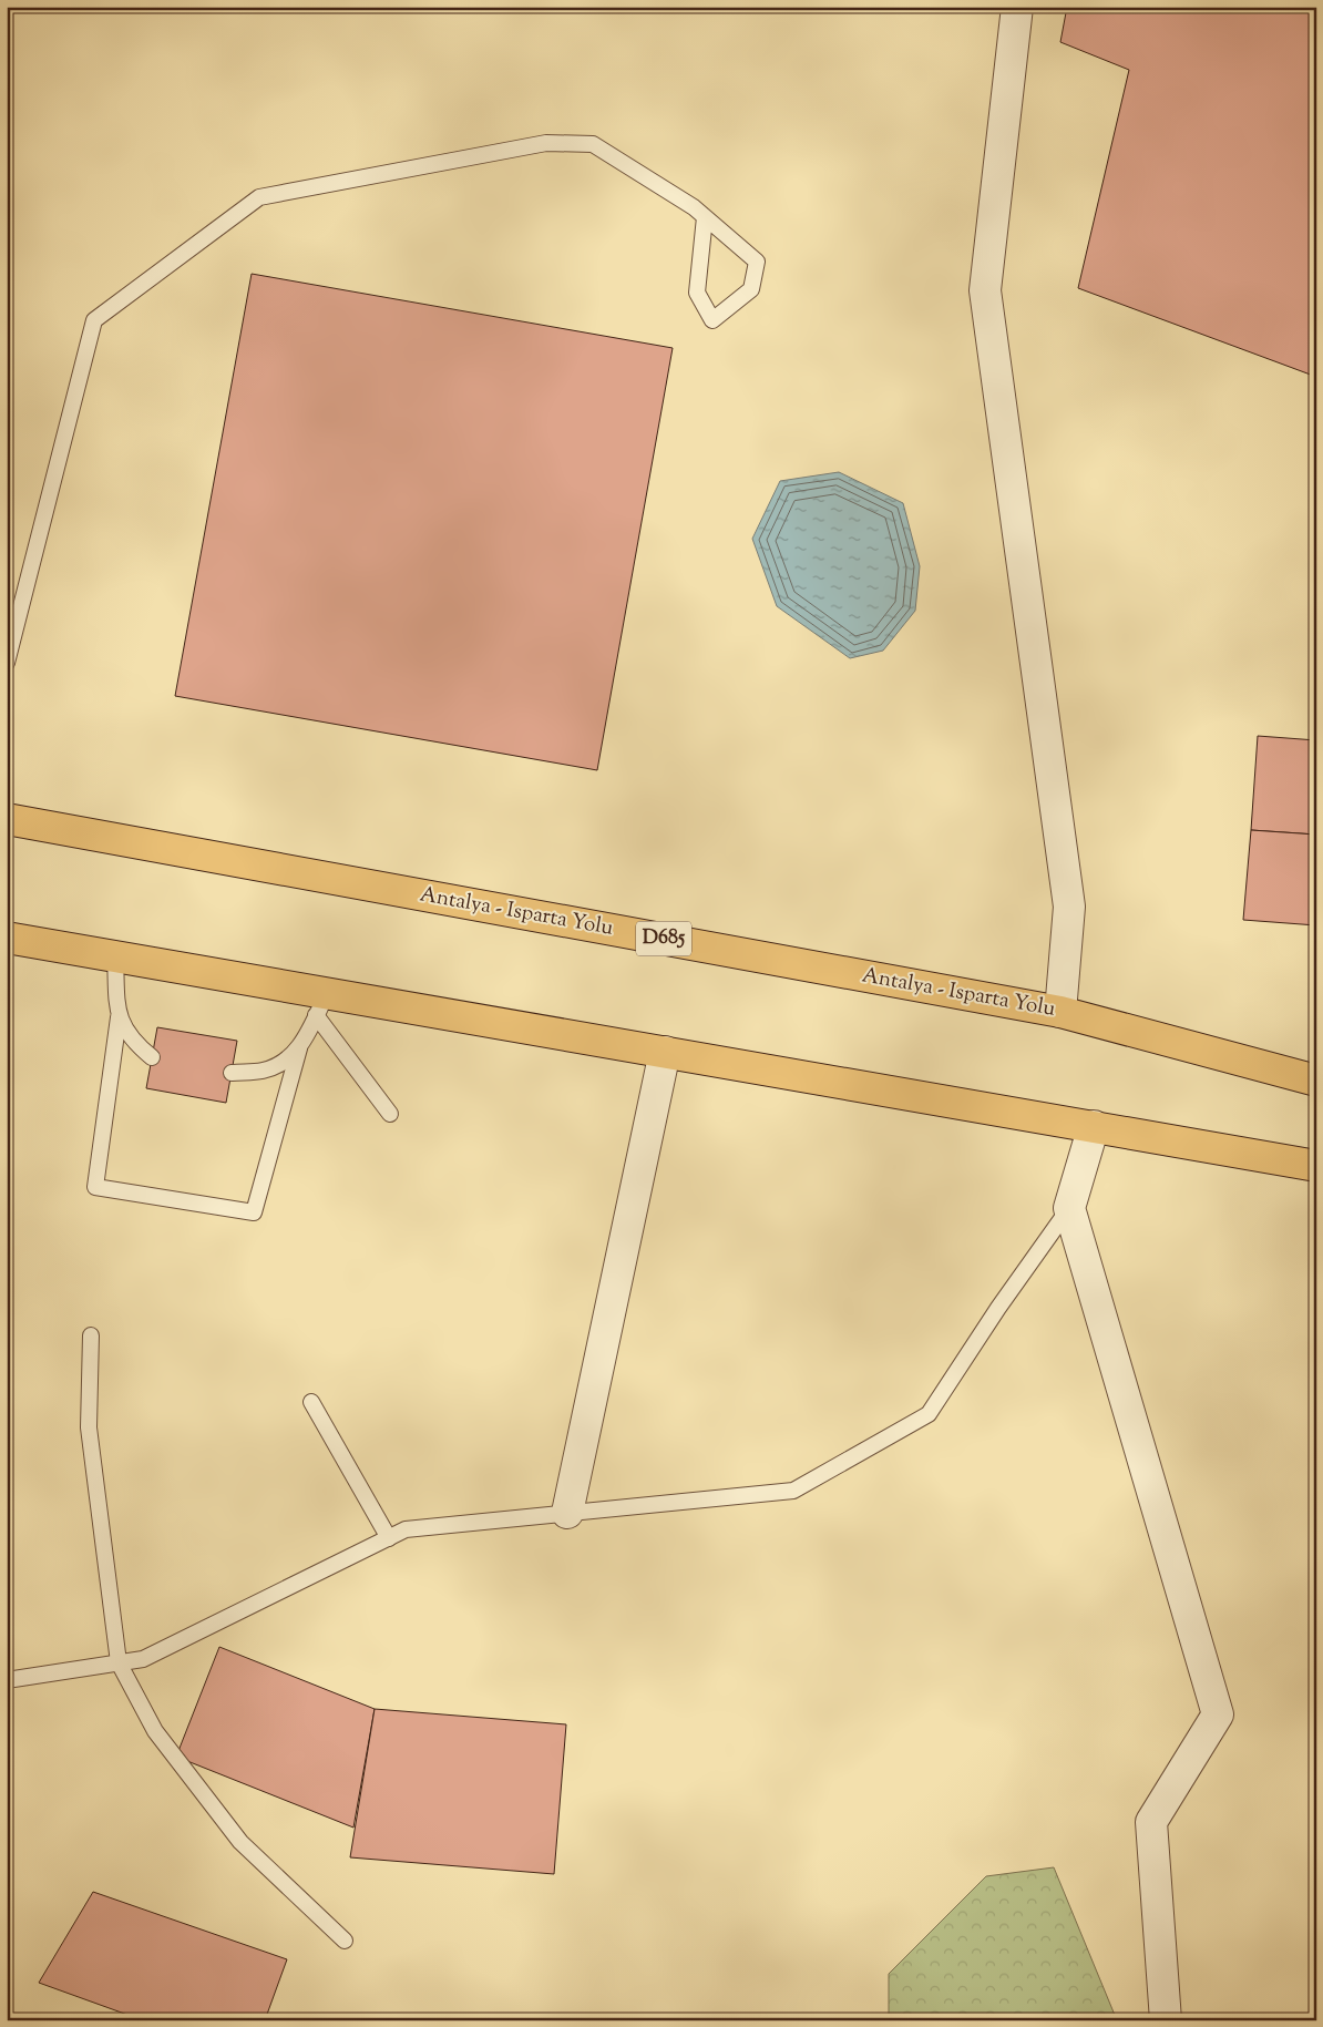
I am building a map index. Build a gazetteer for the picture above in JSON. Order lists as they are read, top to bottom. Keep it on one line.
{"streets":{"highway":["Antalya - Isparta Yolu","D685"]}}
